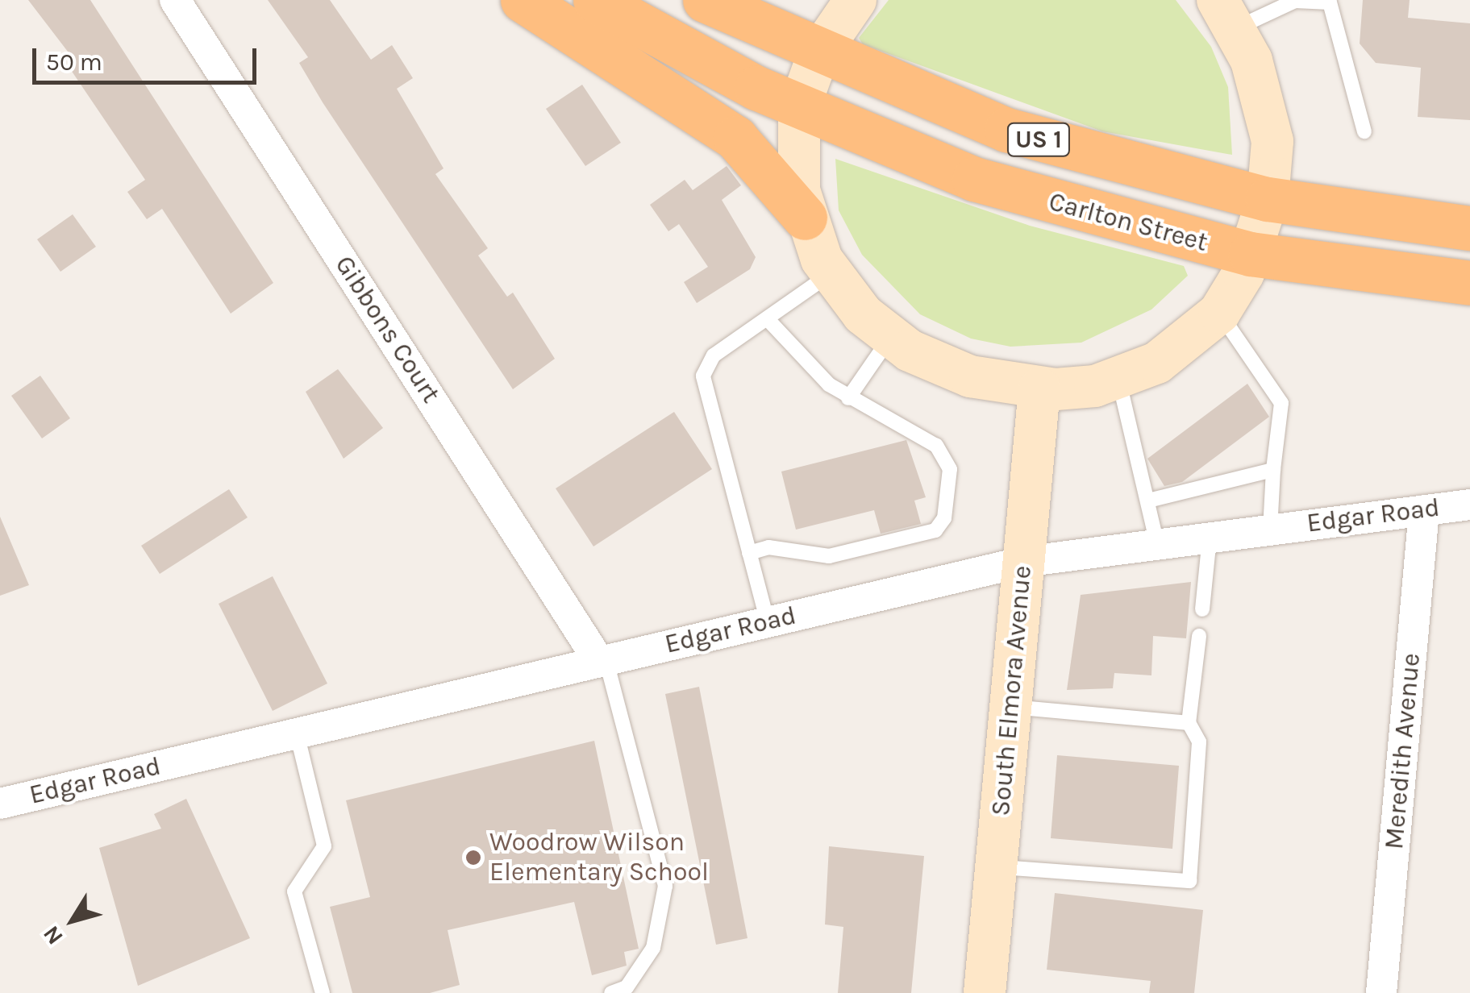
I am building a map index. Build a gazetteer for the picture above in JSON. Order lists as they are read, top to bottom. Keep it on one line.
{"streets":{"highway":["US 1","Carlton Street"],"main road":["South Elmora Avenue"],"street":["Gibbons Court","Edgar Road","Meredith Avenue"]},"crossings":[["Gibbons Court","Edgar Road"],["Edgar Road","South Elmora Avenue"],["Edgar Road","Meredith Avenue"]],"places":["Woodrow Wilson Elementary School"],"scale_bar":"50 m","north":"bottom left"}
